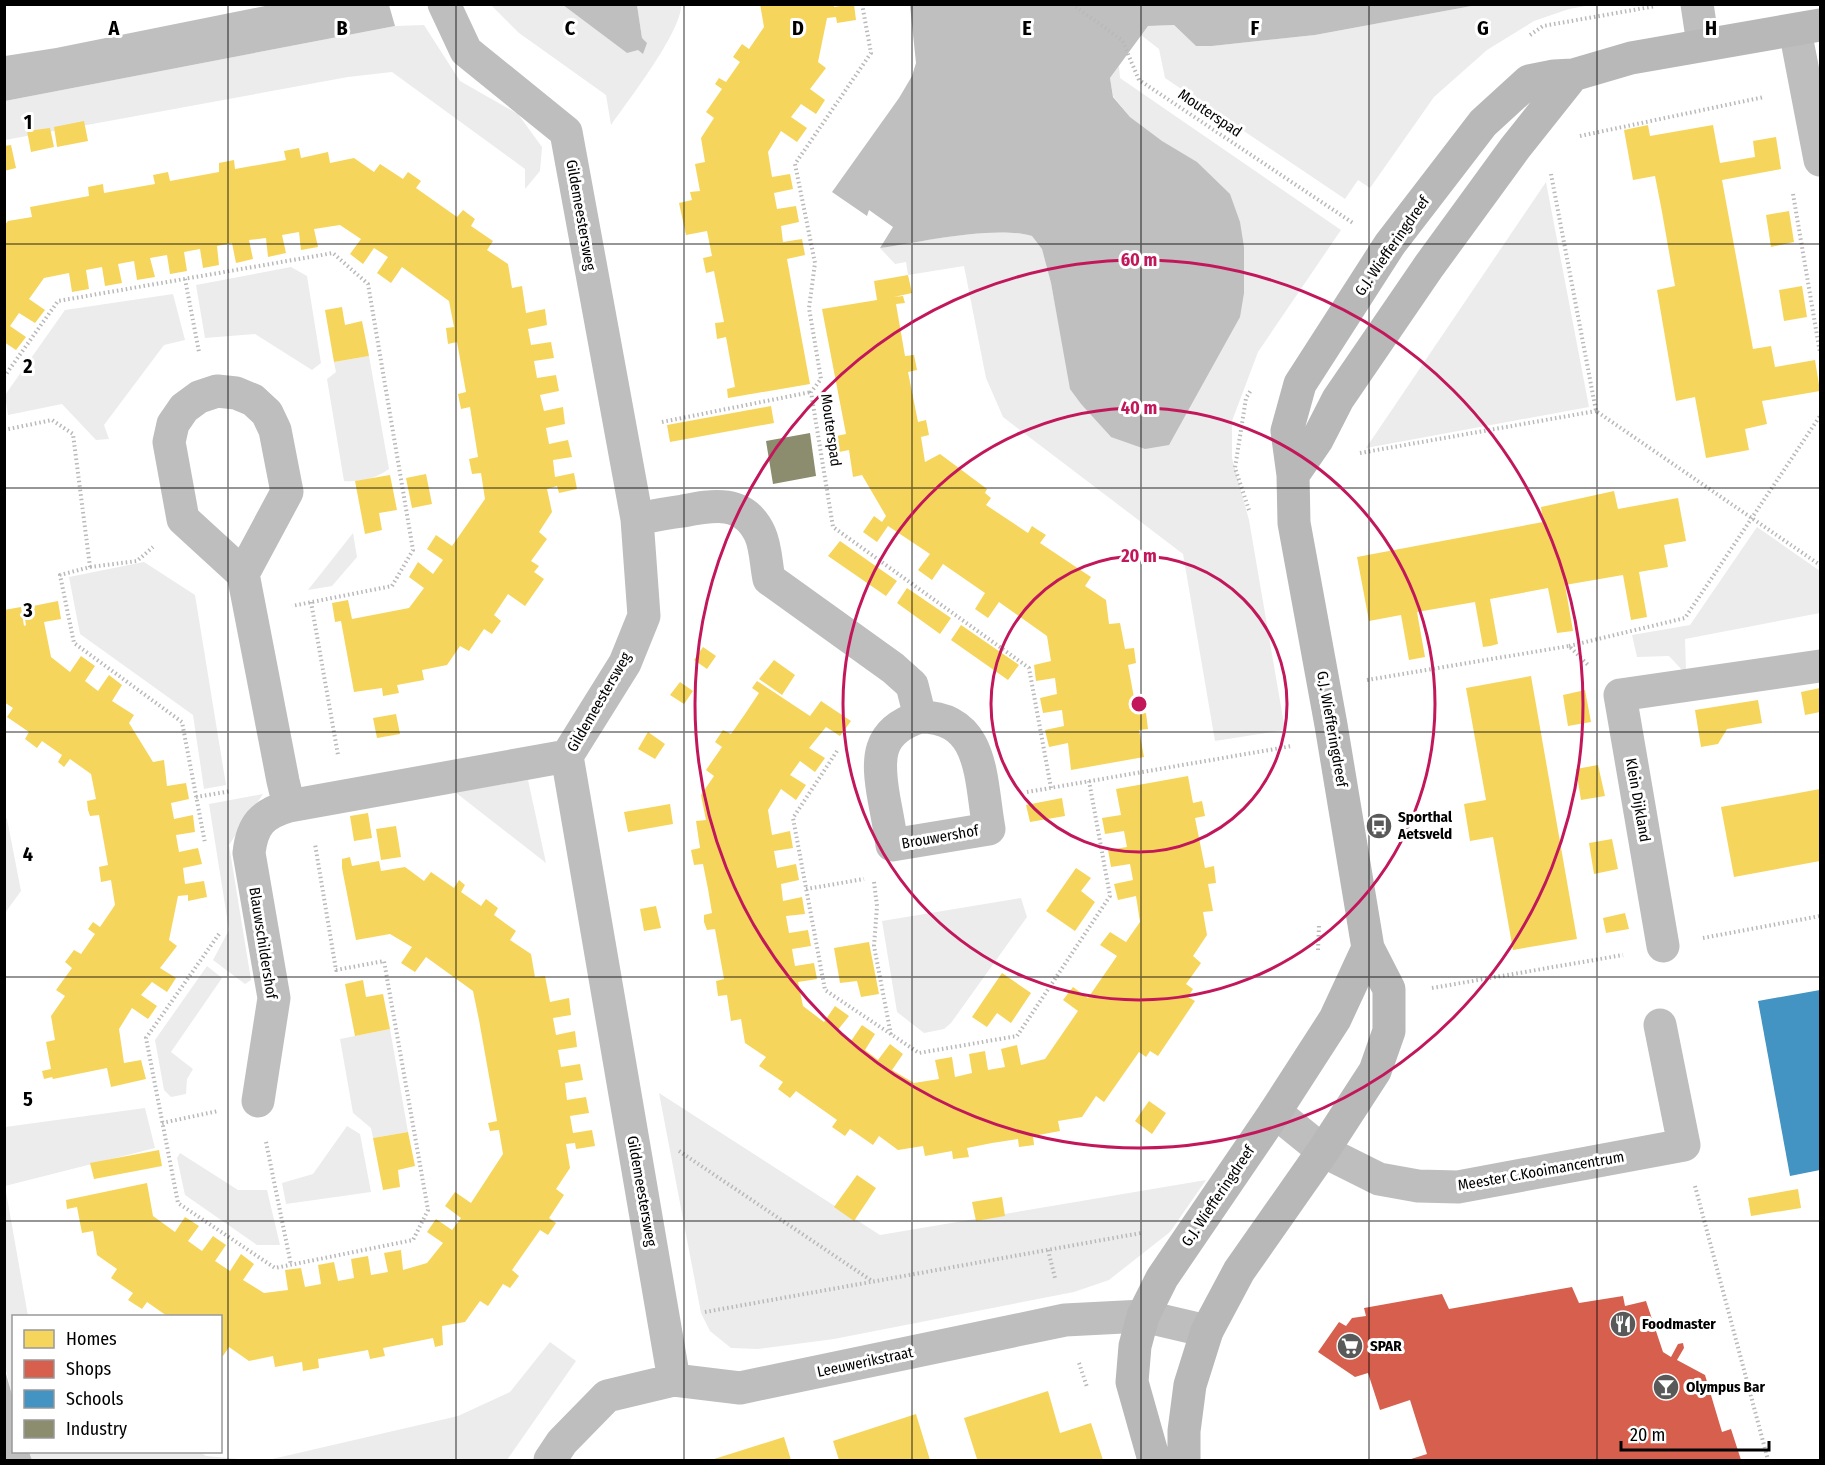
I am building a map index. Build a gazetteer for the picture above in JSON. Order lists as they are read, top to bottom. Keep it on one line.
{"streets":{"street":["Gildemeestersweg","G.J. Wiefferingdreef","Klein Dijkland","Brouwershof","Blauwschildershof","Meester C.Kooimancentrum","Leeuwerikstraat"],"path":["Mouterspad"]},"crossings":[["Gildemeestersweg","Blauwschildershof"],["Gildemeestersweg","Leeuwerikstraat"],["G.J. Wiefferingdreef","Meester C.Kooimancentrum"],["G.J. Wiefferingdreef","Leeuwerikstraat"]],"places":{"bus stop":["Sporthal Aetsveld"],"restaurant":["Foodmaster"],"supermarket":["SPAR"],"bar":["Olympus Bar"]},"legend":["Homes","Shops","Schools","Industry"],"scale_bar":"20 m","grid":{"columns":["A","B","C","D","E","F","G","H"],"rows":["1","2","3","4","5"]},"rings":["60 m","40 m","20 m"]}
